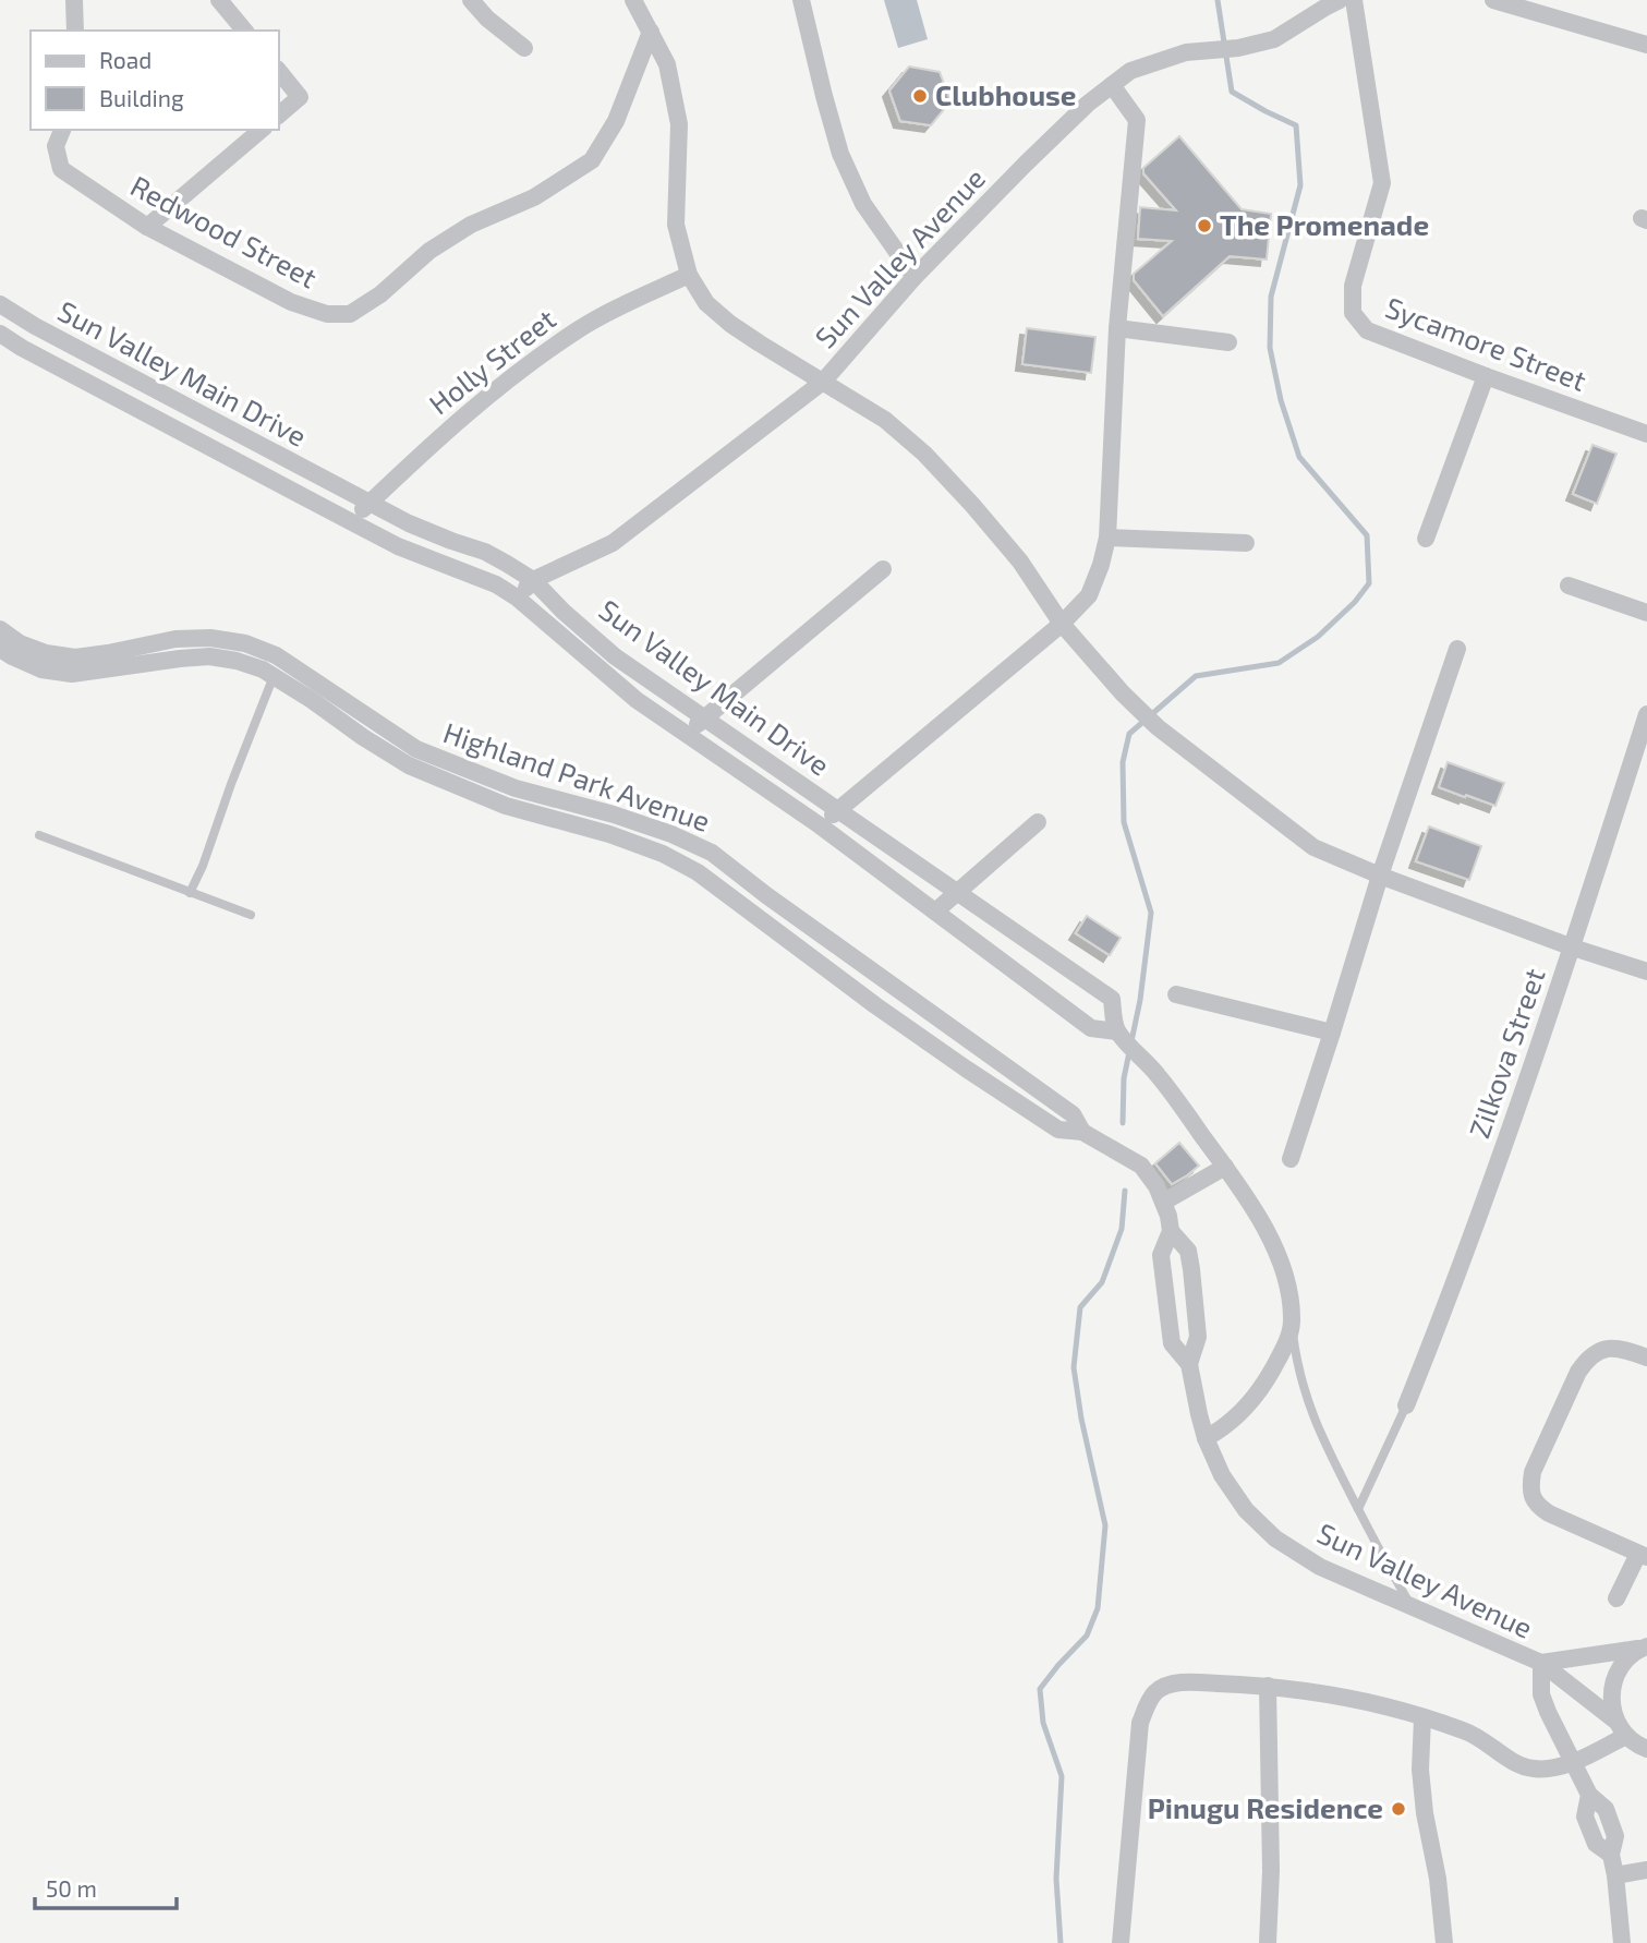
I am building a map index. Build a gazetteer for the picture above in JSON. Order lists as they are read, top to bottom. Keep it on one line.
{"streets":{"street":["Redwood Street","Sun Valley Avenue","Sycamore Street","Holly Street","Sun Valley Main Drive","Highland Park Avenue","Zilkova Street"]},"crossings":[["Sun Valley Avenue","Sun Valley Main Drive"],["Sun Valley Avenue","Highland Park Avenue"],["Holly Street","Sun Valley Main Drive"],["Sun Valley Main Drive","Highland Park Avenue"]],"places":["Clubhouse","The Promenade","Pinugu Residence"],"legend":["Road","Building"],"scale_bar":"50 m"}
